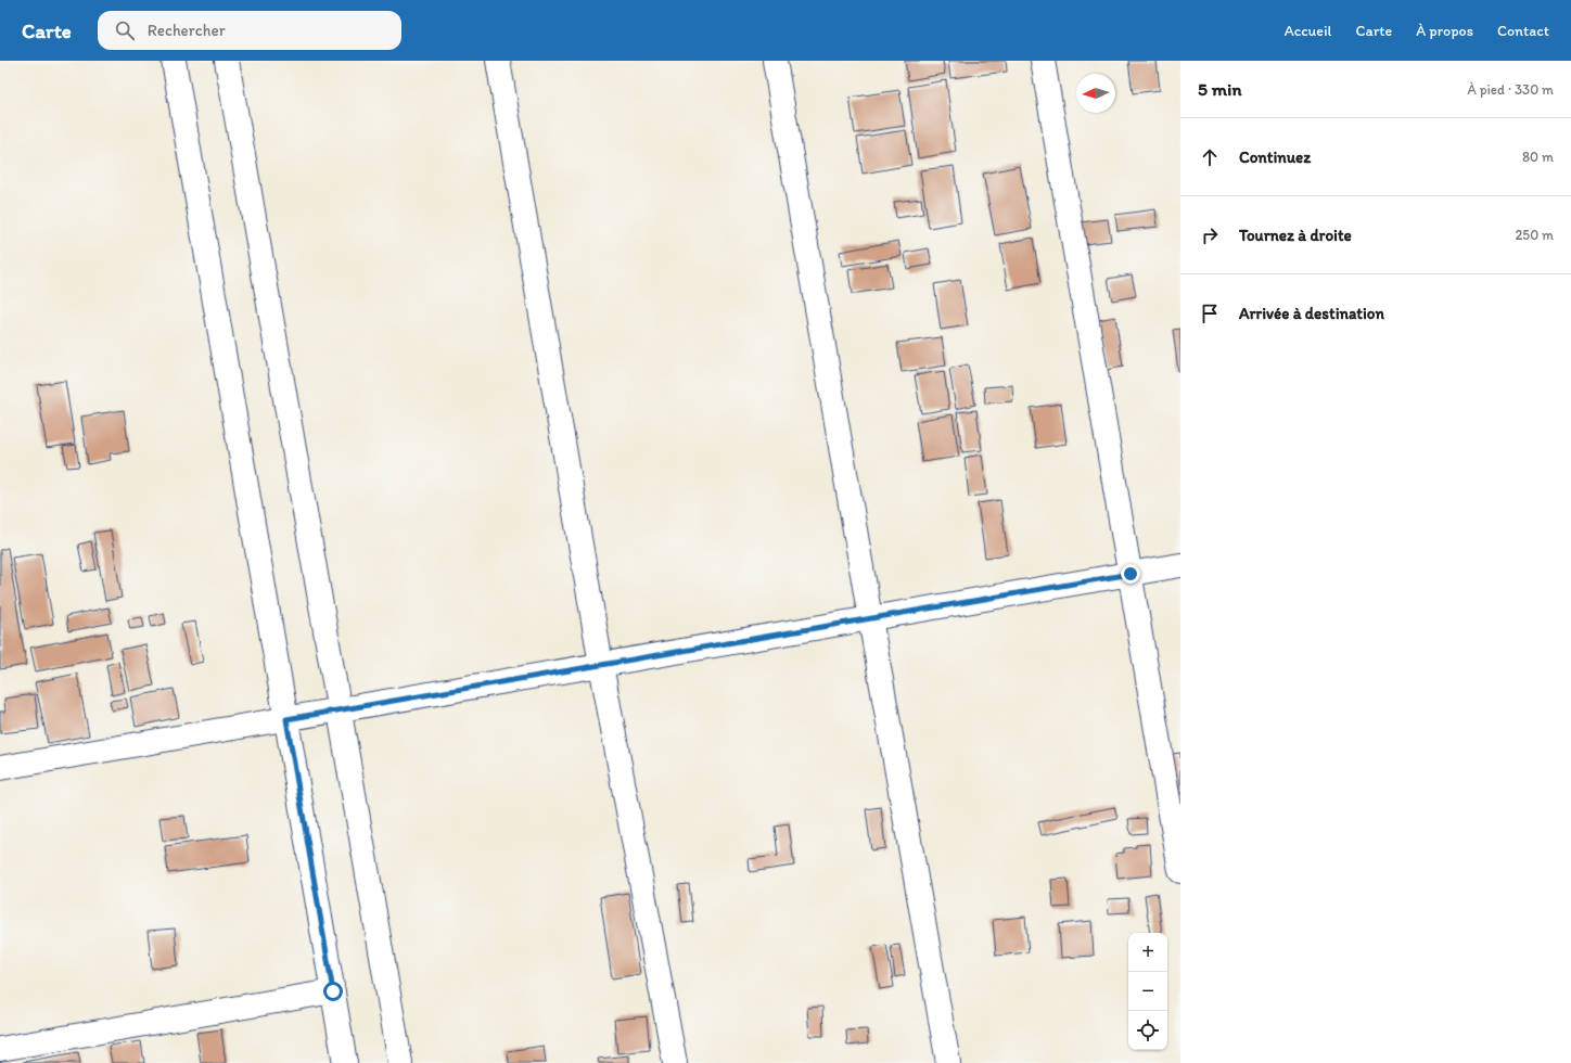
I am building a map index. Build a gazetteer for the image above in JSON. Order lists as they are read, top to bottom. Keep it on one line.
{"north":"left","page":{"header":"Carte","search":"Rechercher","nav":["Accueil","Carte","À propos","Contact"],"heading":["5 min","À pied · 330 m"],"list":[["Continuez","80 m"],["Tournez à droite","250 m"],"Arrivée à destination"],"map_buttons":["+","−"]}}
